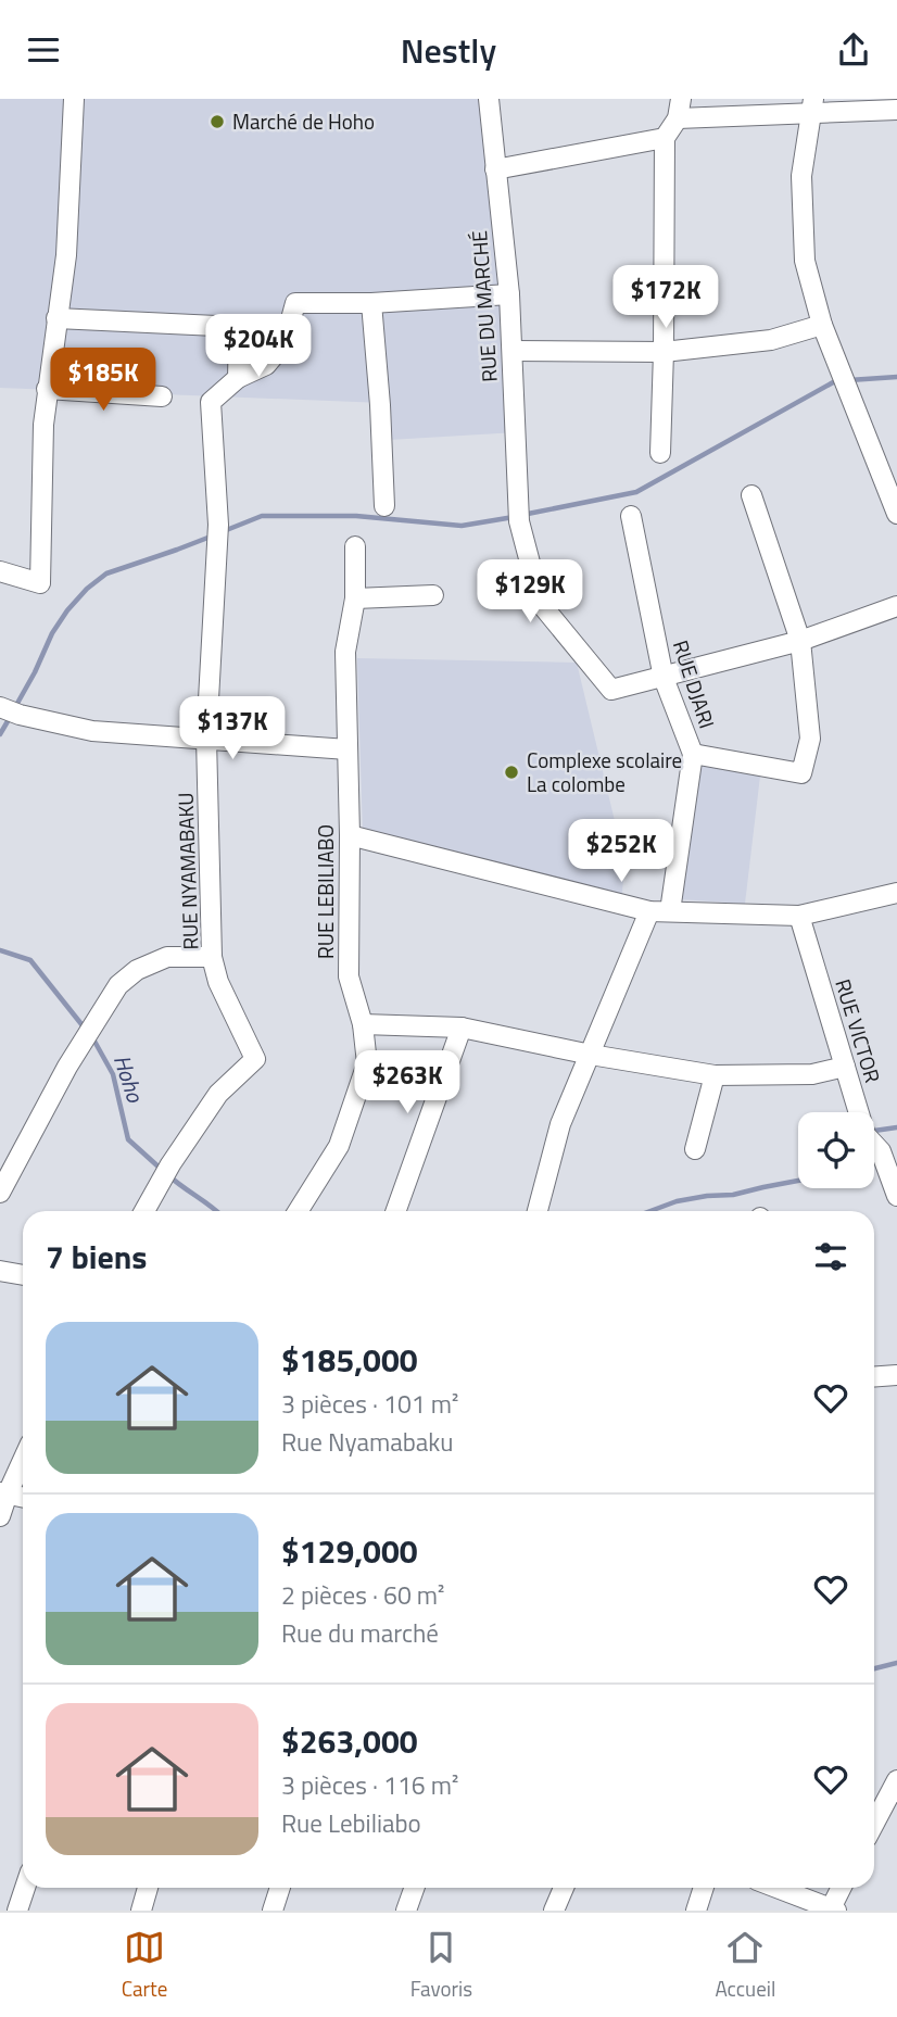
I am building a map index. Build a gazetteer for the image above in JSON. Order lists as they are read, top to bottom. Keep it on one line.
{"streets":{"street":["RUE DU MARCHÉ","RUE DJARI","RUE NYAMABAKU","RUE LEBILIABO","RUE VICTOR"]},"crossings":[["RUE DU MARCHÉ","RUE DJARI"]],"water":["Hoho"],"places":["Marché de Hoho","Complexe scolaire La colombe"],"page":{"header":"Nestly","price":["$172K","$204K","$185K","$129K","$137K","$252K","$263K"],"heading":"7 biens","list":[{"name":"$185,000","note":"3 pièces · 101 m² · Rue Nyamabaku"},{"name":"$129,000","note":"2 pièces · 60 m² · Rue du marché"},{"name":"$263,000","note":"3 pièces · 116 m² · Rue Lebiliabo"}],"tabs":["Carte","Favoris","Accueil"]}}
